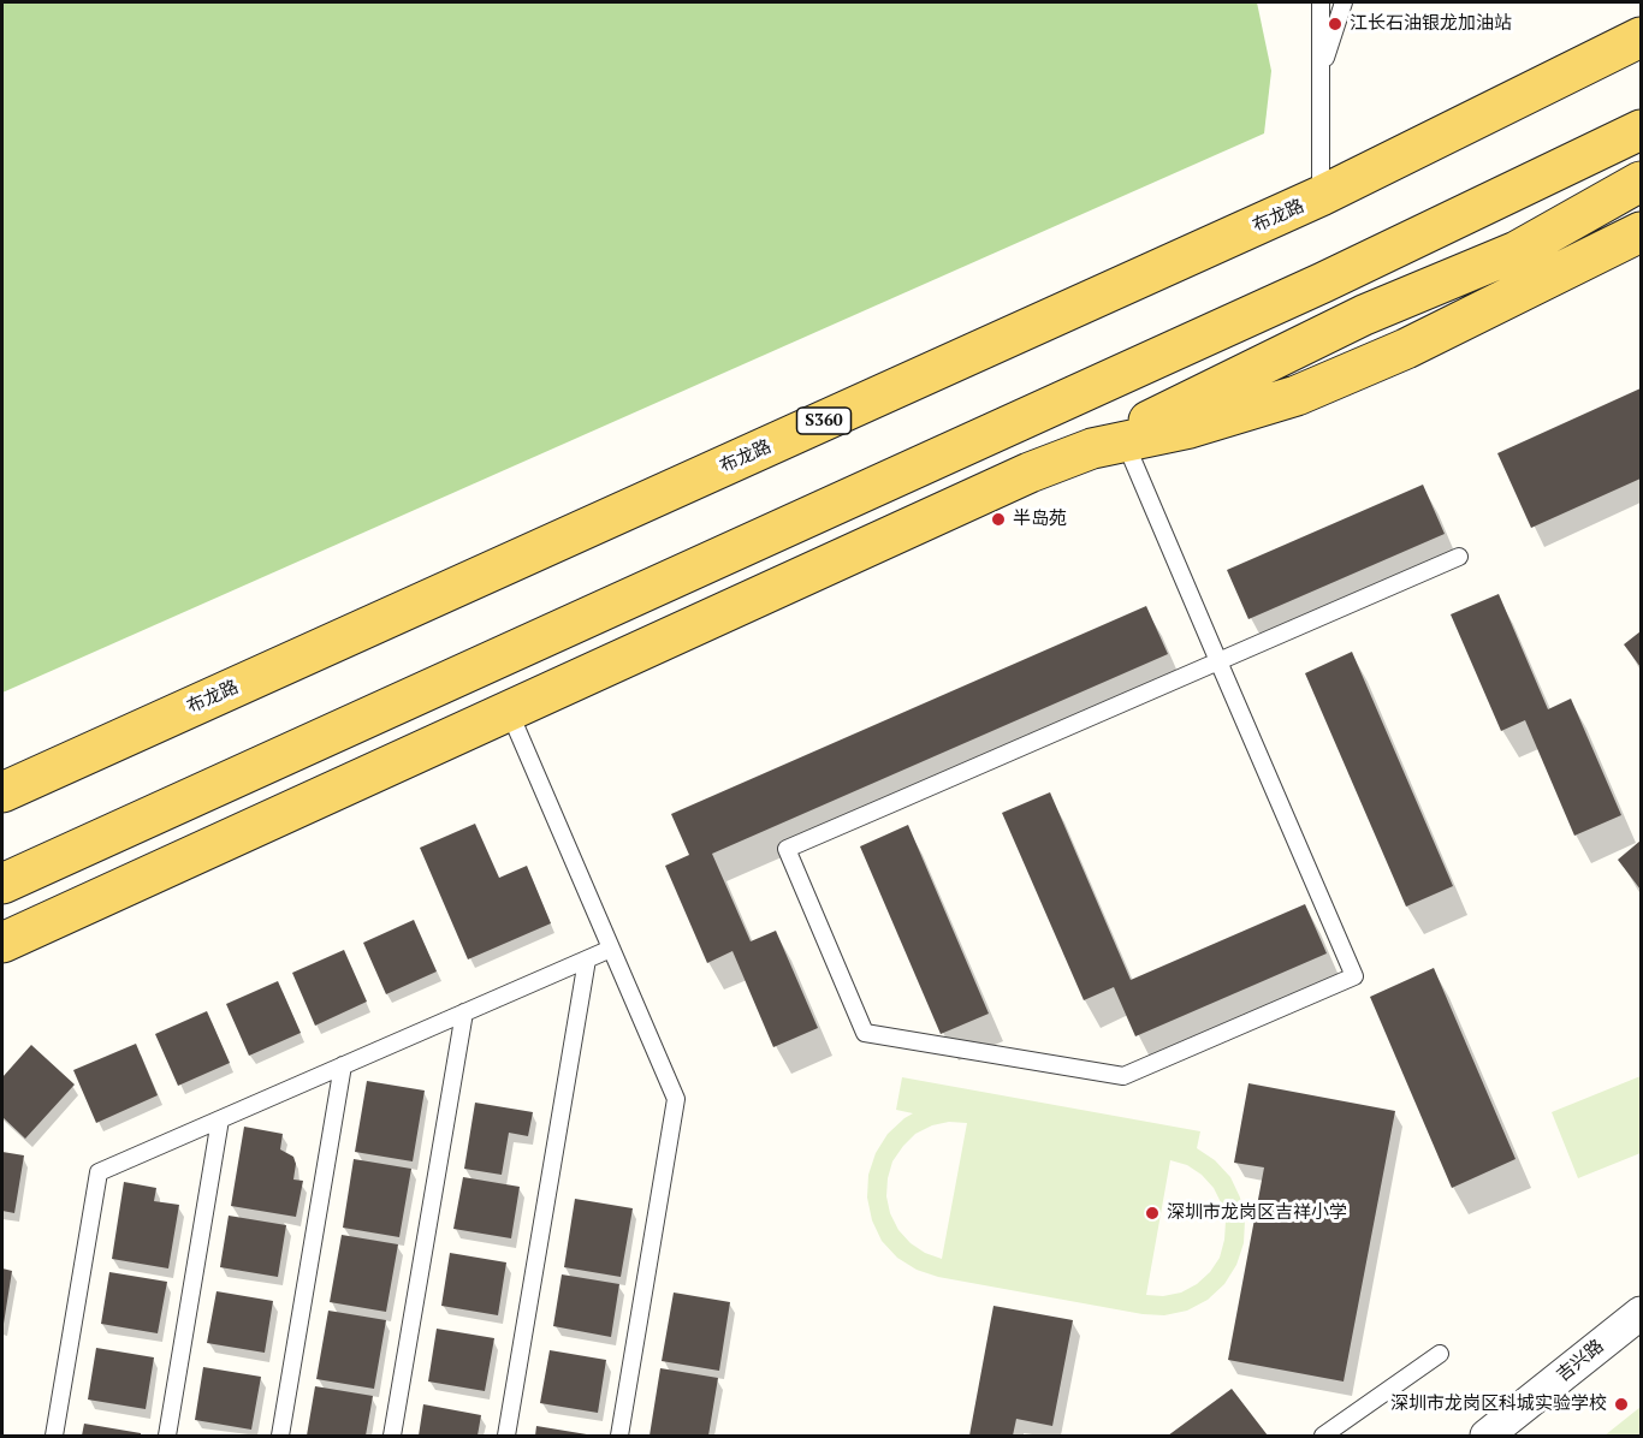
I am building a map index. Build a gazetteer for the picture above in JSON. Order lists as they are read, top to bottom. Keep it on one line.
{"streets":{"main road":["布龙路","S360"],"street":["吉兴路"]},"places":["江长石油银龙加油站","半岛苑","深圳市龙岗区吉祥小学","深圳市龙岗区科城实验学校"]}
